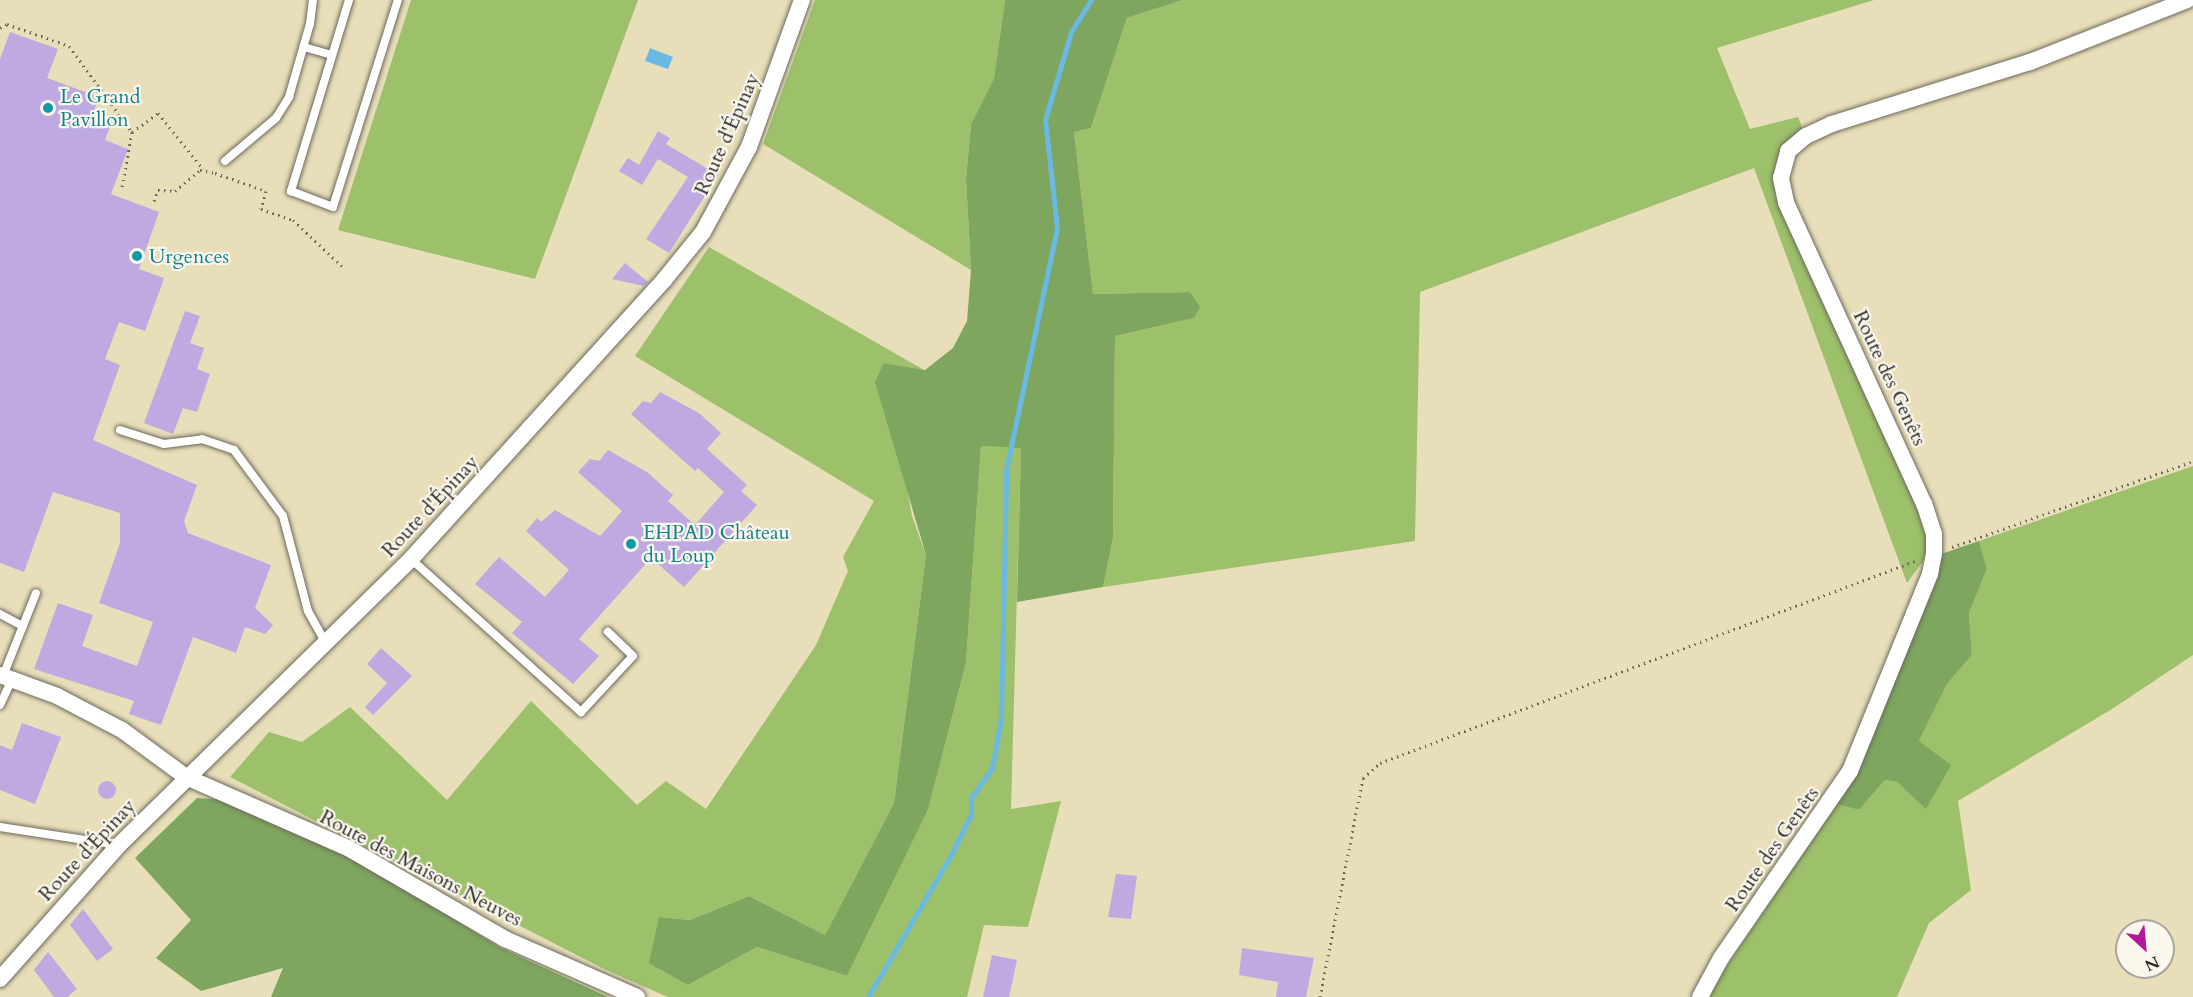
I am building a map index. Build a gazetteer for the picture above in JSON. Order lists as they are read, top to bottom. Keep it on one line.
{"streets":{"street":["Route d'Épinay","Route des Genêts","Route des Maisons Neuves"]},"crossings":[["Route d'Épinay","Route des Maisons Neuves"]],"places":["Le Grand Pavillon","Urgences","EHPAD Château du Loup"],"north":"bottom right"}
